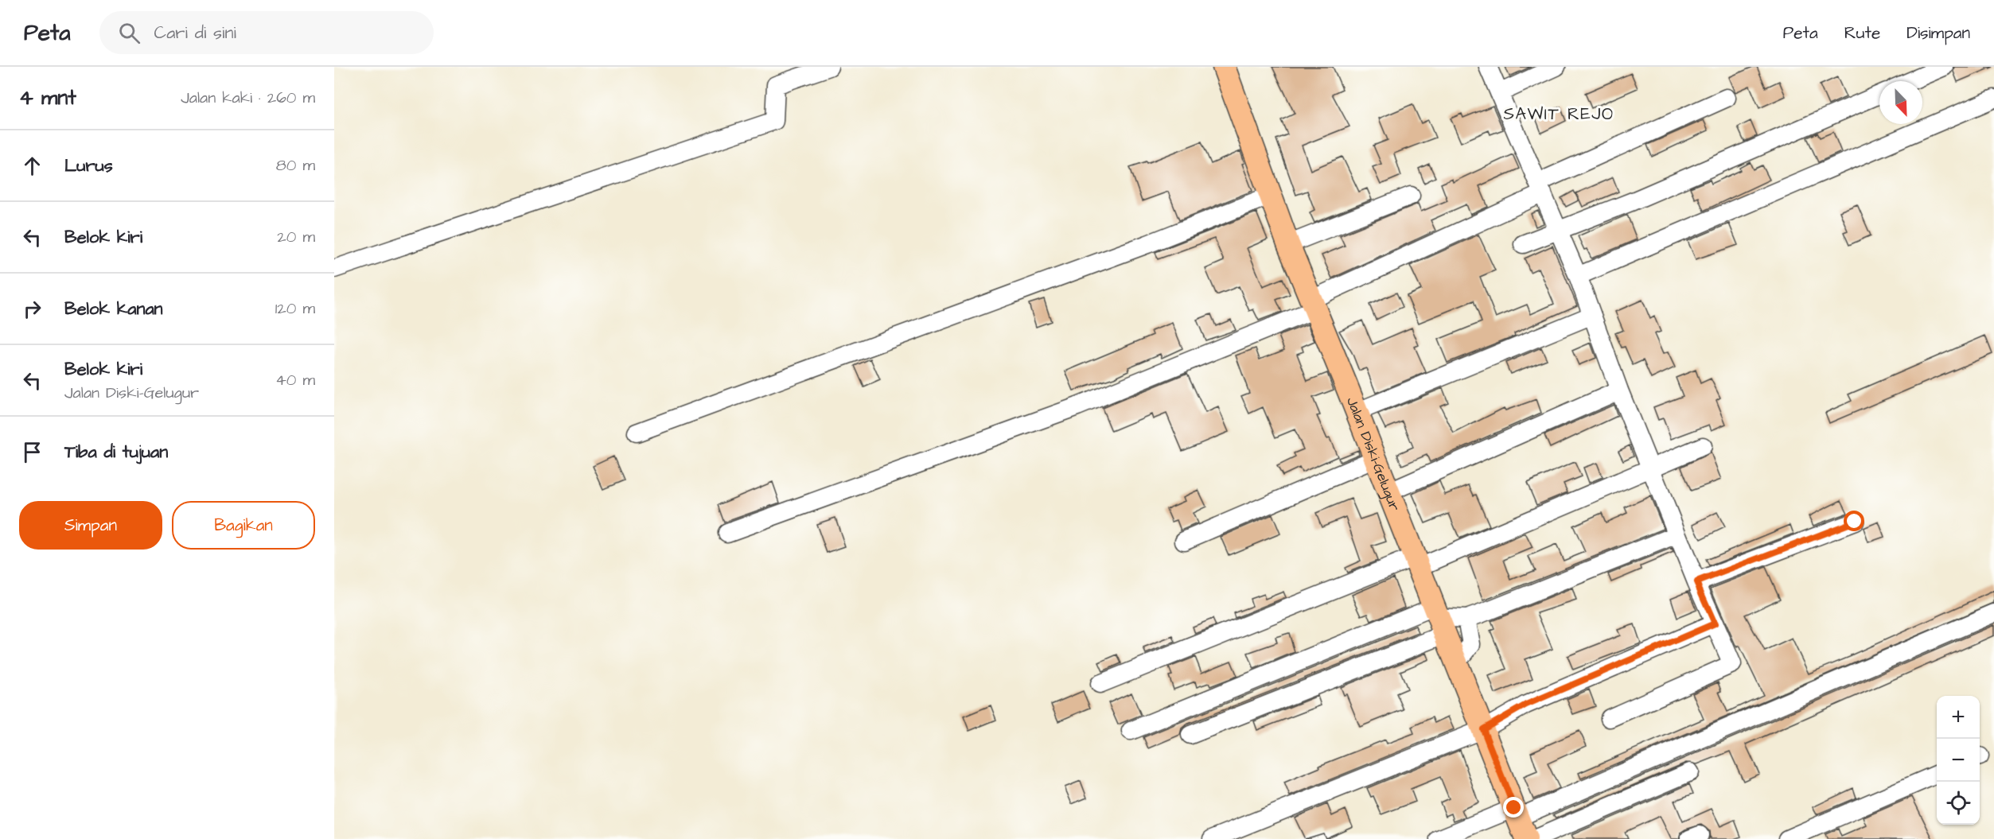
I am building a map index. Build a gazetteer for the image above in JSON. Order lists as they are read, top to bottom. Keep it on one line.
{"streets":{"main road":["Jalan Diski–Gelugur"]},"districts":["SAWIT REJO"],"north":"bottom right","page":{"header":"Peta","search":"Cari di sini","nav":["Peta","Rute","Disimpan"],"heading":["4 mnt","Jalan kaki · 260 m"],"list":[["Lurus","80 m"],["Belok kiri","20 m"],["Belok kanan","120 m"],["Belok kiri","Jalan Diski–Gelugur","40 m"],"Tiba di tujuan"],"buttons":["Simpan","Bagikan"],"map_buttons":["+","−"]}}
